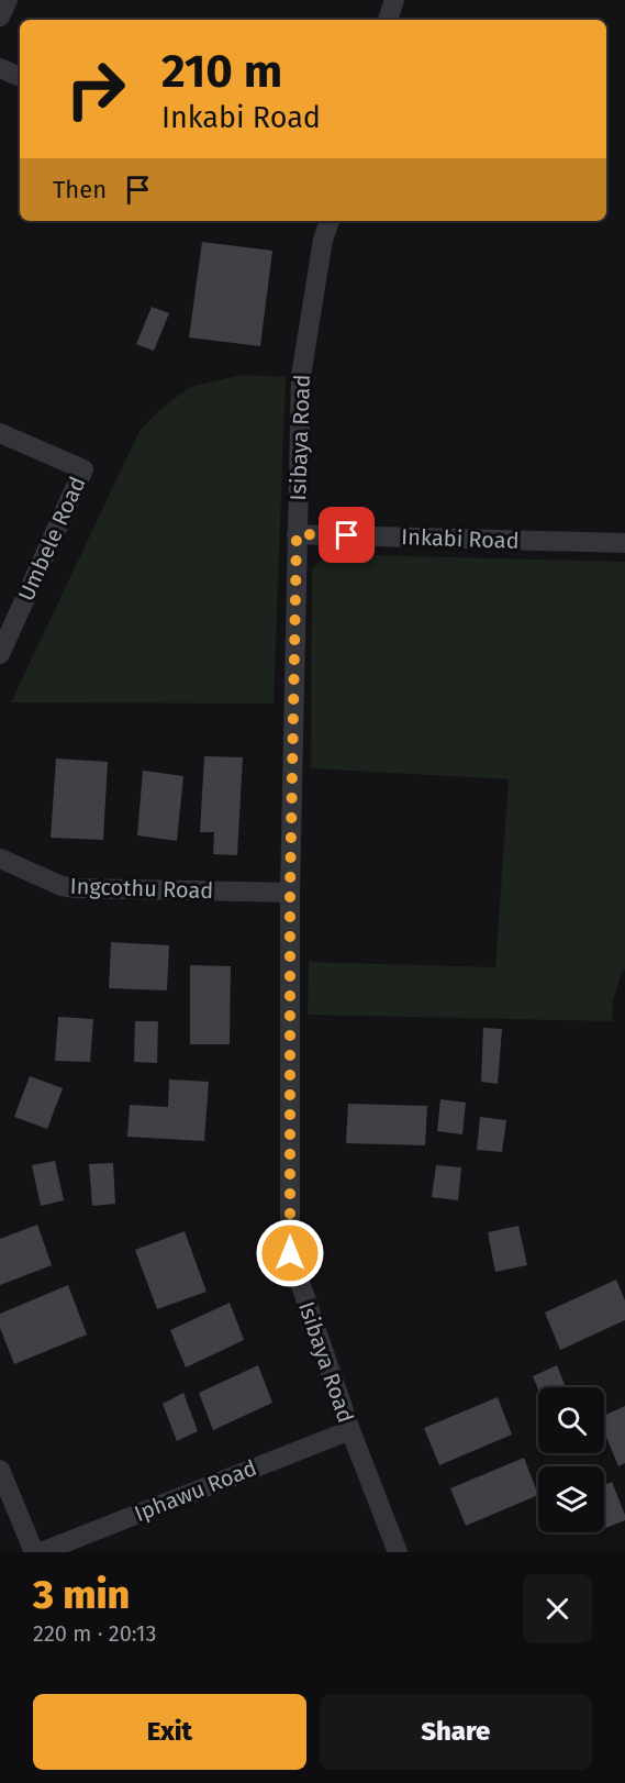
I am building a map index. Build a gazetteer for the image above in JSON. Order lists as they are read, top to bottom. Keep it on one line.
{"streets":{"street":["Isibaya Road","Umbele Road","Inkabi Road","Ingcothu Road","Iphawu Road"]},"crossings":[["Isibaya Road","Inkabi Road"],["Isibaya Road","Ingcothu Road"],["Isibaya Road","Iphawu Road"]],"page":{"turn":["210 m","Inkabi Road"],"then":"Then","heading":["3 min","220 m · 20:13"],"buttons":["Exit","Share"]}}
